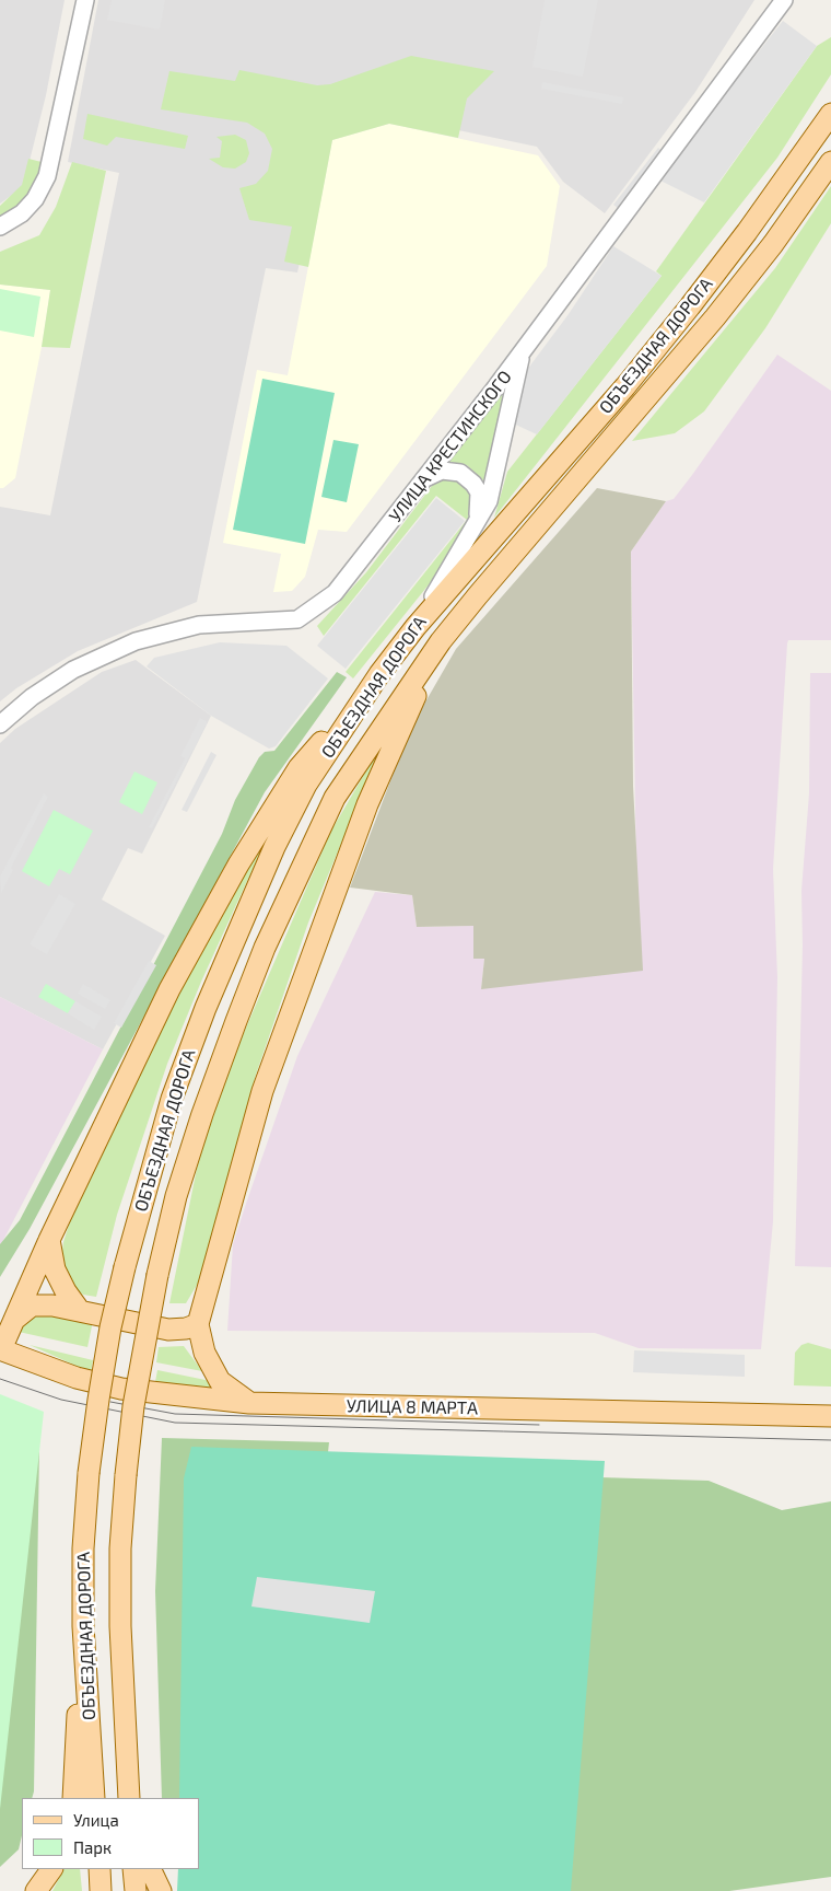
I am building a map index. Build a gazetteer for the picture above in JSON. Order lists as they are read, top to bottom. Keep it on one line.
{"streets":{"main road":["ОБЪЕЗДНАЯ ДОРОГА","УЛИЦА 8 МАРТА"],"street":["УЛИЦА КРЕСТИНСКОГО"]},"legend":["Улица","Парк"]}
